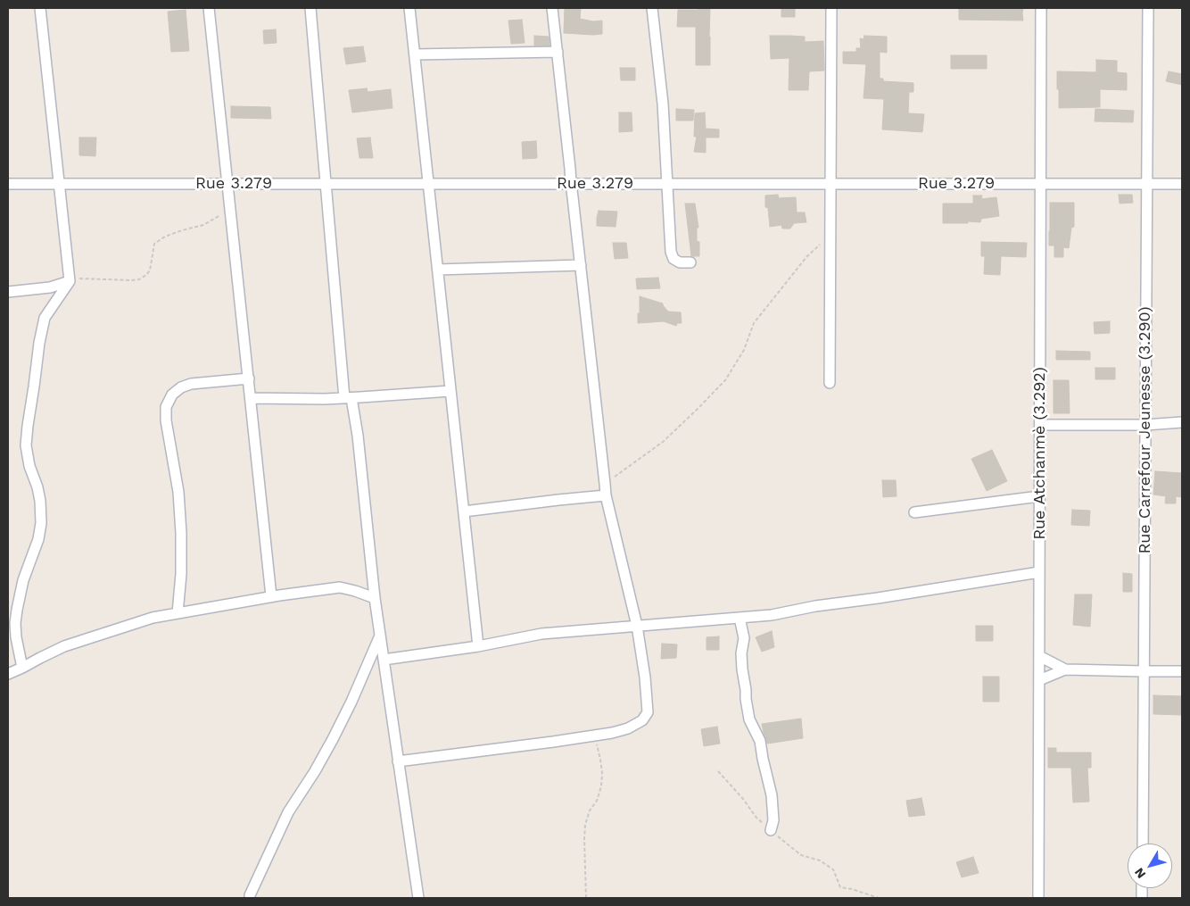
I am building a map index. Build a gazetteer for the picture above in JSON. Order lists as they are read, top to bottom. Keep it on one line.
{"streets":{"street":["Rue 3.279","Rue Carrefour Jeunesse (3.290)","Rue Atchanmè (3.292)"]},"crossings":[["Rue 3.279","Rue Carrefour Jeunesse (3.290)"],["Rue 3.279","Rue Atchanmè (3.292)"]],"north":"bottom left"}
